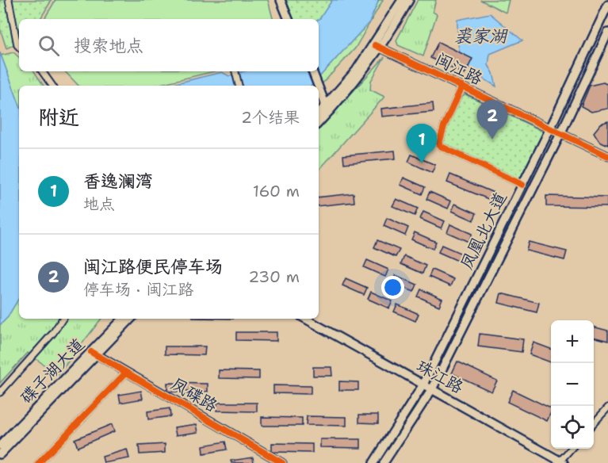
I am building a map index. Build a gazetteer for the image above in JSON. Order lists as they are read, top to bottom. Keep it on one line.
{"streets":{"main road":["凤凰北大道","碟子湖大道","珠江路"],"street":["闽江路","凤碟路"]},"crossings":[["闽江路","凤凰北大道"],["凤凰北大道","珠江路"],["碟子湖大道","凤碟路"]],"water":["裘家湖"],"page":{"search":"搜索地点","heading":["附近","2个结果"],"pins":["2","1"],"list":[{"mark":"1","name":"香逸澜湾","note":"地点","value":"160 m"},{"mark":"2","name":"闽江路便民停车场","note":"停车场 · 闽江路","value":"230 m"}],"map_buttons":["+","−"]}}
